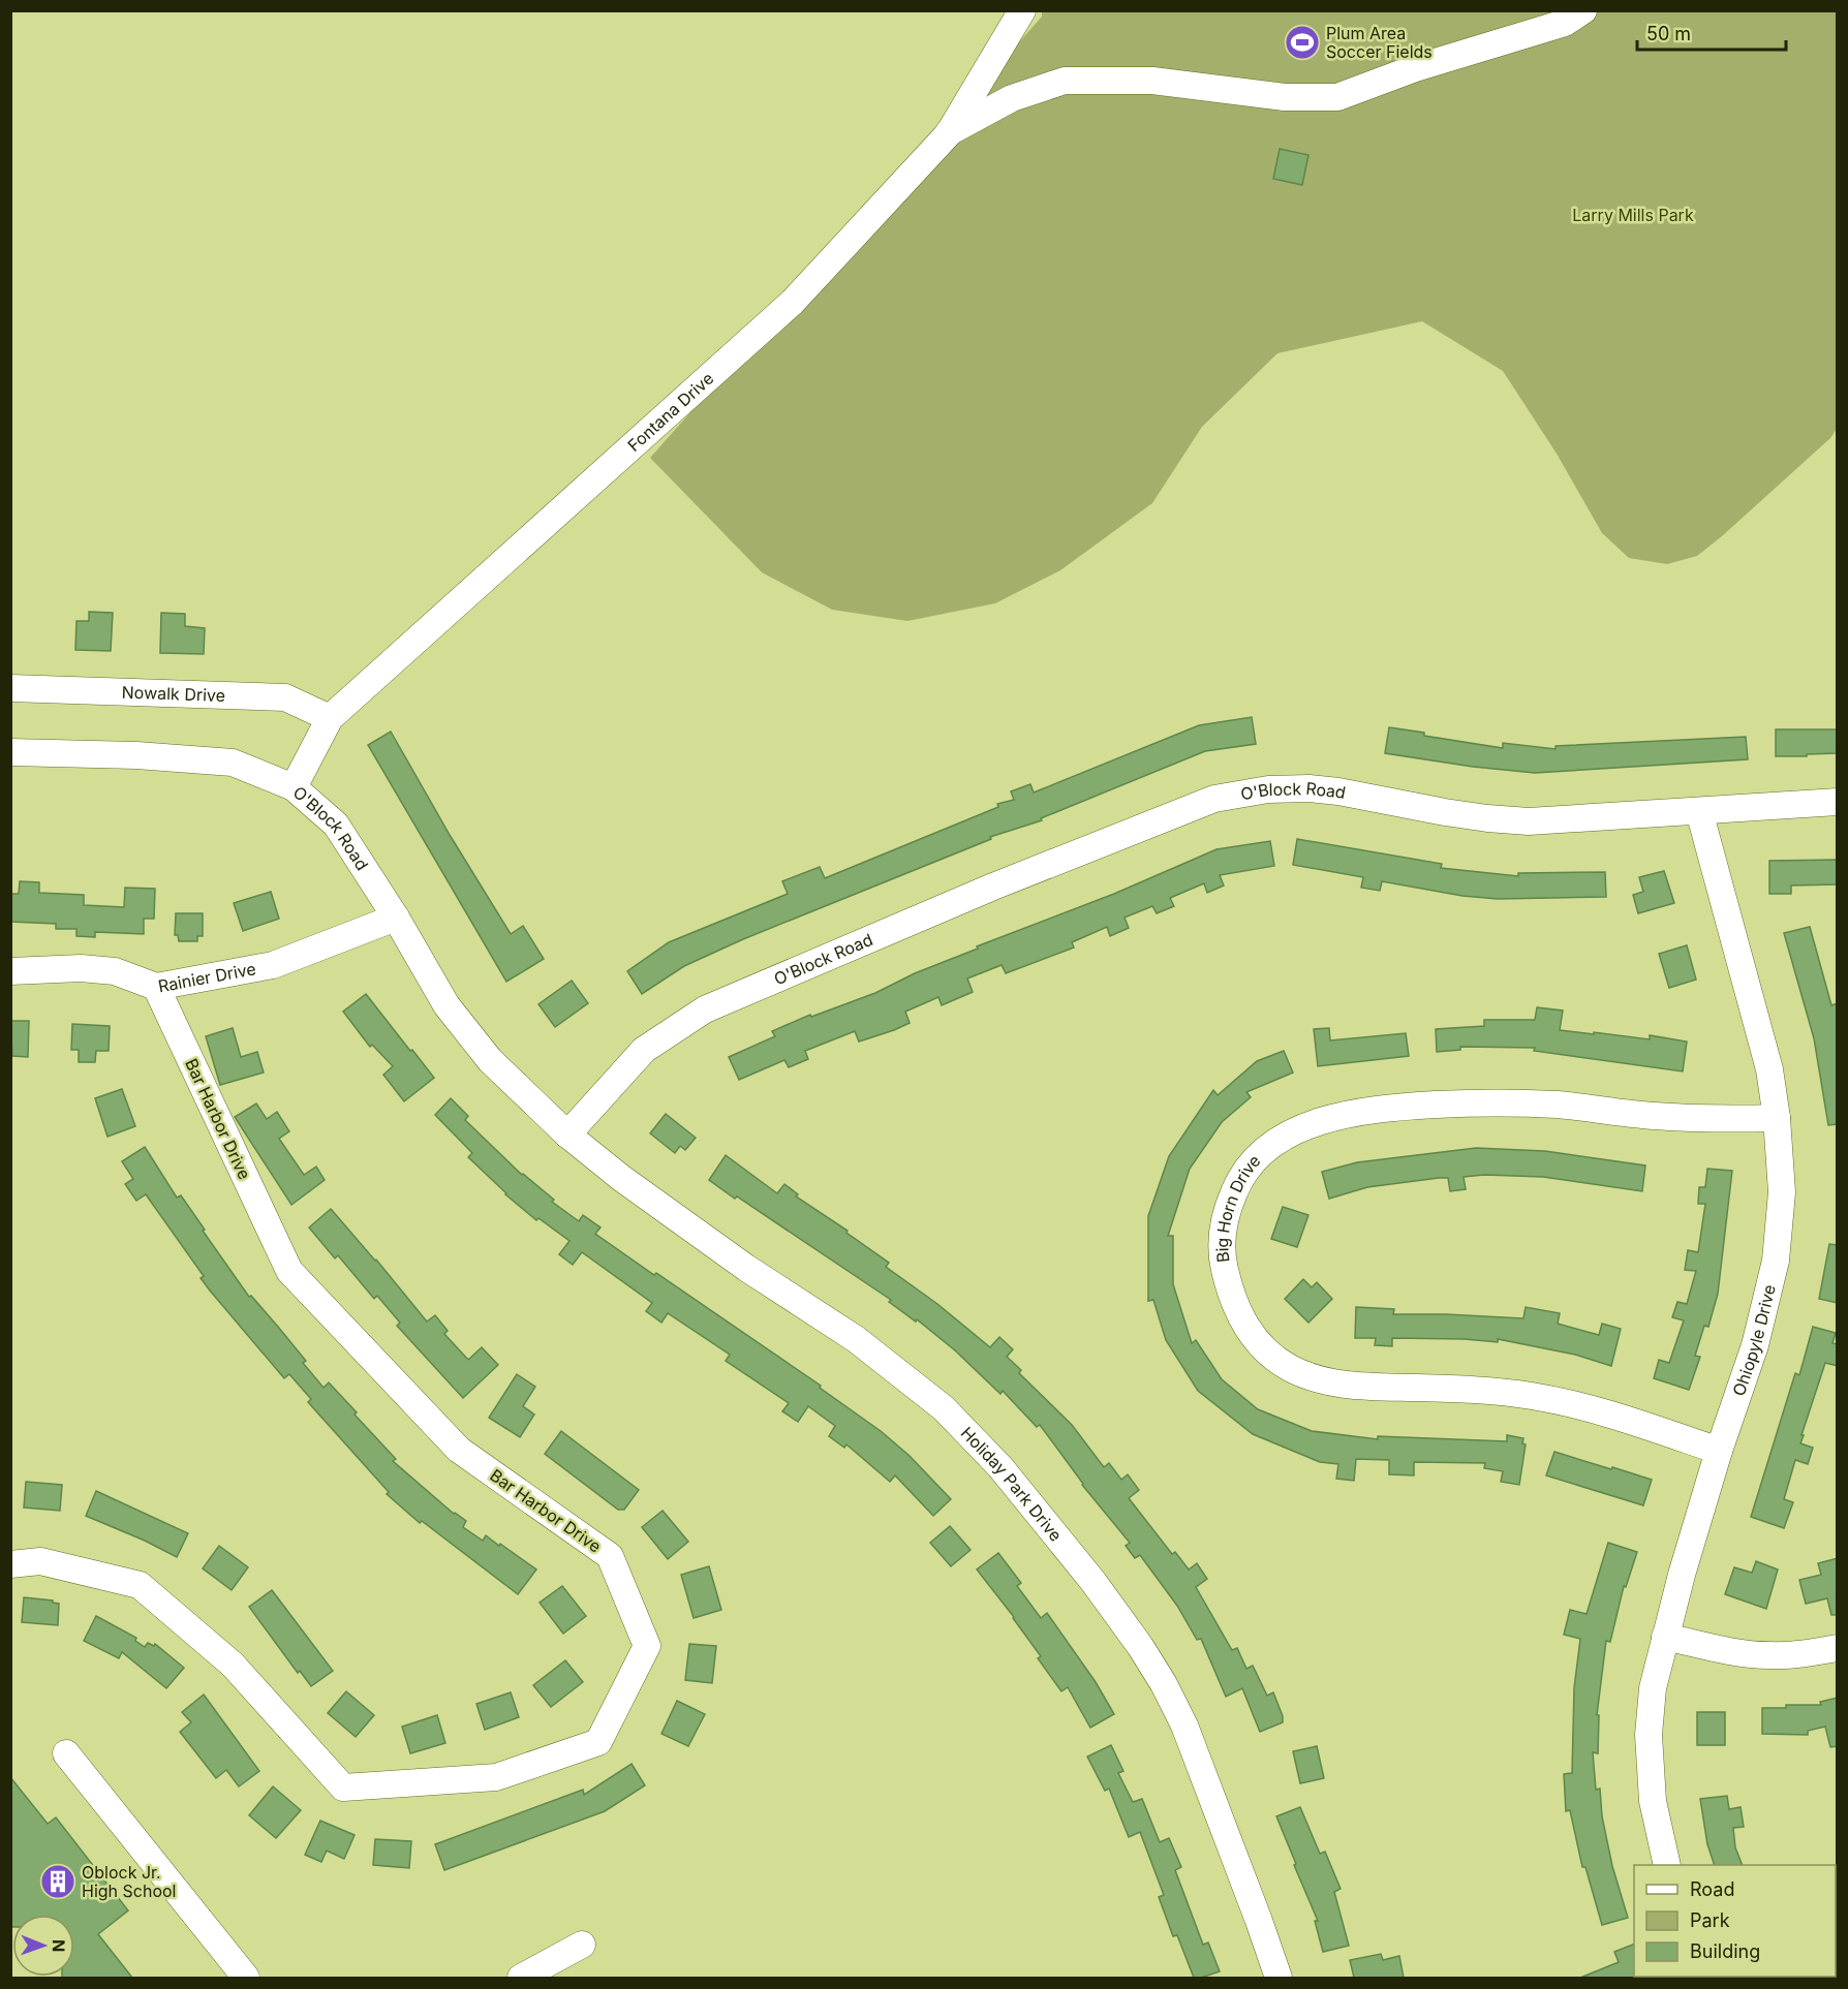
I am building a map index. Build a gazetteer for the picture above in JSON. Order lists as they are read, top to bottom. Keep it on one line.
{"streets":{"street":["Fontana Drive","Nowalk Drive","O'Block Road","Rainier Drive","Bar Harbor Drive","Big Horn Drive","Ohiopyle Drive","Holiday Park Drive"]},"crossings":[["Fontana Drive","Nowalk Drive"],["Fontana Drive","O'Block Road"],["O'Block Road","Rainier Drive"],["O'Block Road","Ohiopyle Drive"],["O'Block Road","Holiday Park Drive"],["Rainier Drive","Bar Harbor Drive"],["Big Horn Drive","Ohiopyle Drive"]],"parks":["Larry Mills Park"],"places":{"sports":["Plum Area Soccer Fields"],"building":["Oblock Jr. High School"]},"legend":["Road","Park","Building"],"scale_bar":"50 m","north":"right"}
